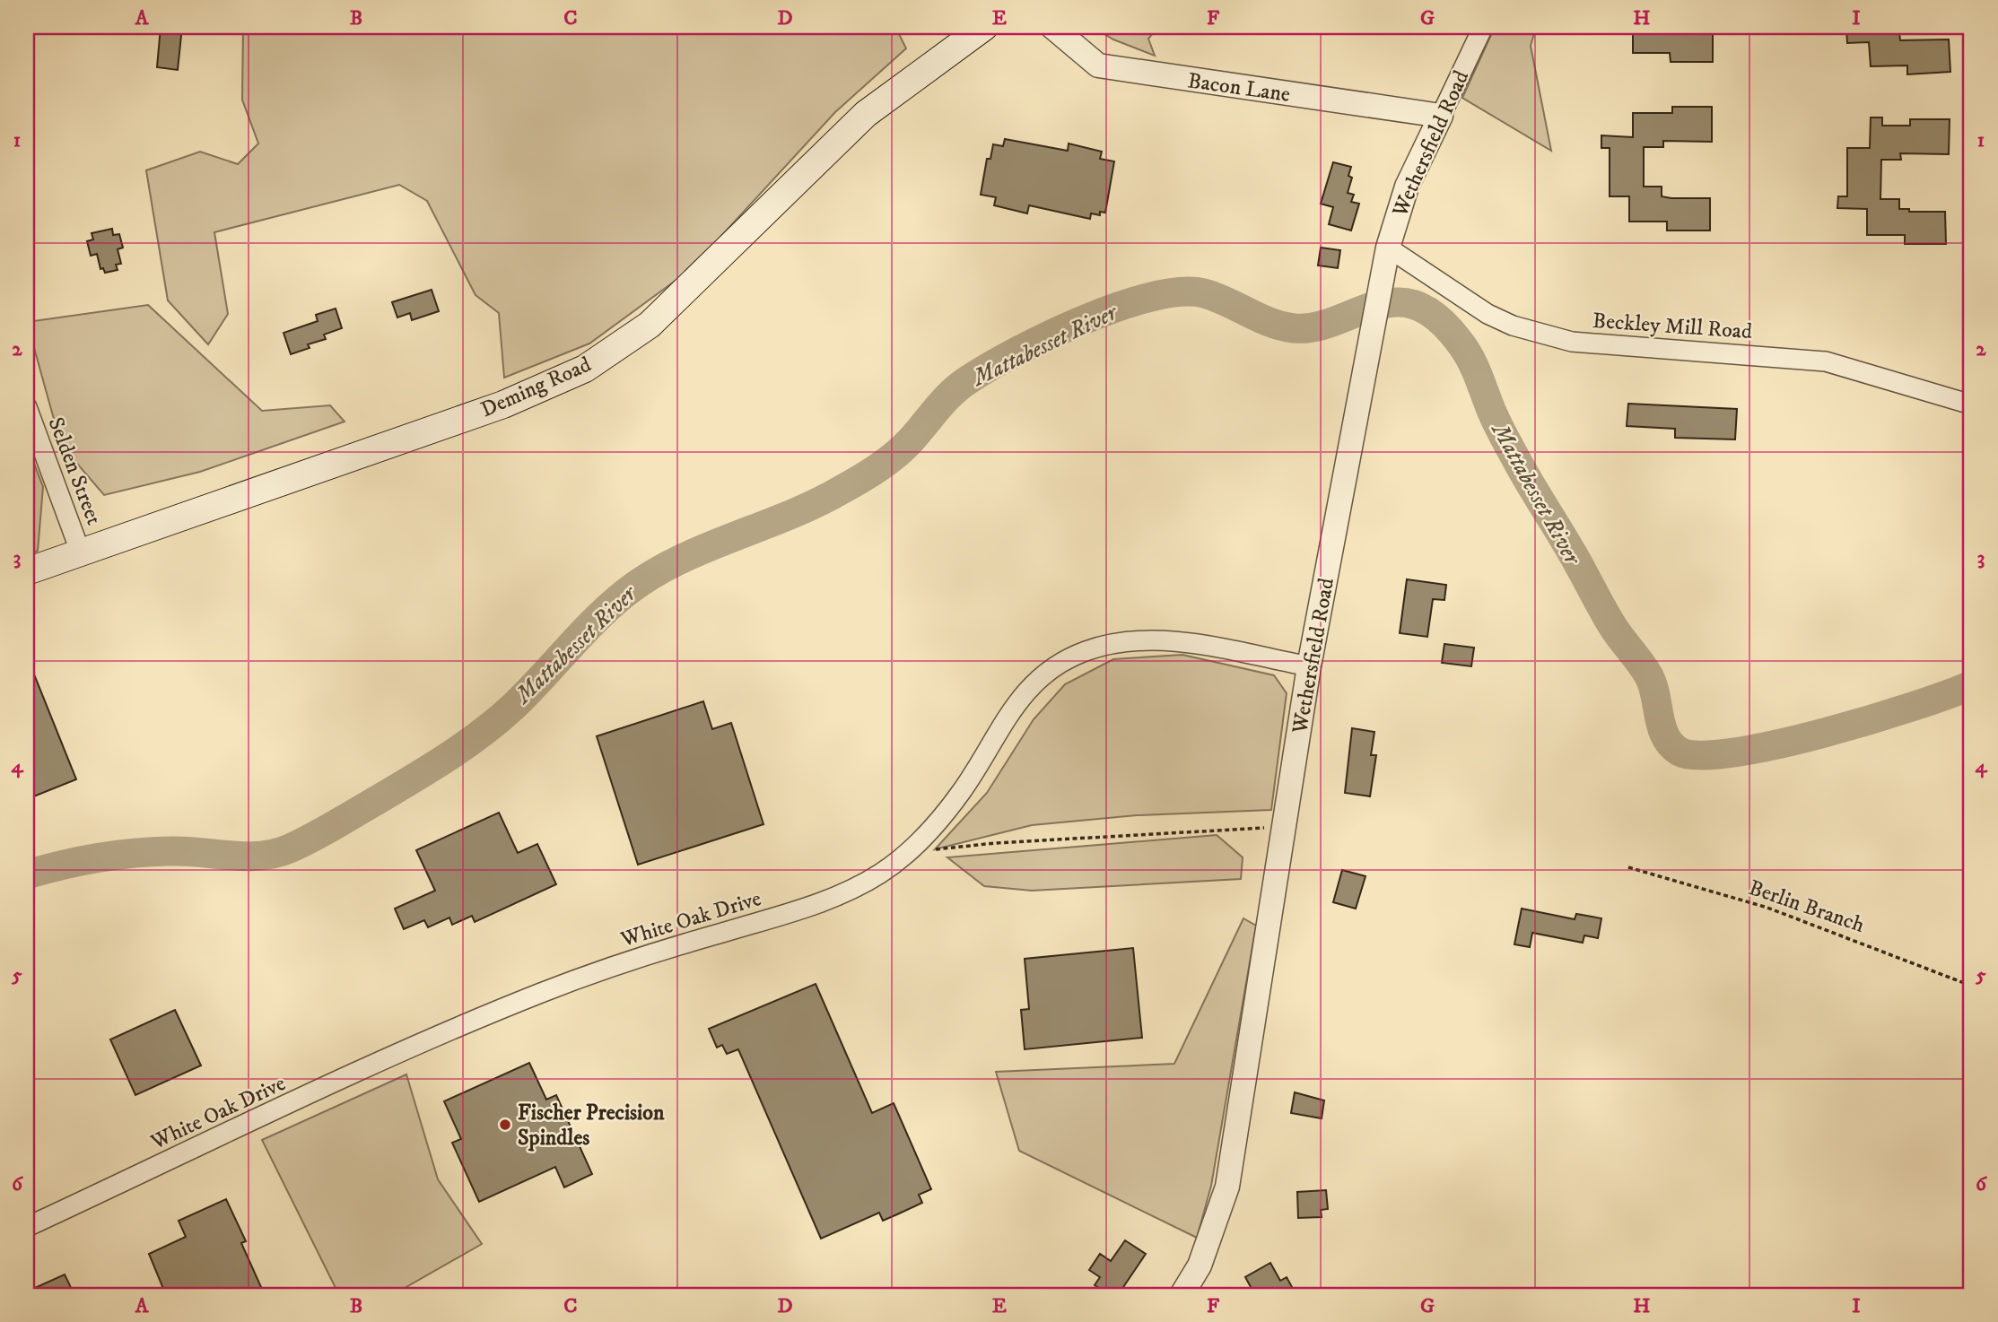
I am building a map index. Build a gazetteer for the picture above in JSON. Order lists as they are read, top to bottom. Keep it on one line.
{"streets":{"main road":["Deming Road"],"street":["Bacon Lane","Wethersfield Road","Beckley Mill Road","Selden Street","White Oak Drive"],"path":["Berlin Branch"]},"crossings":[["Bacon Lane","Wethersfield Road"],["Wethersfield Road","Beckley Mill Road"],["Wethersfield Road","White Oak Drive"],["Deming Road","Selden Street"]],"water":["Mattabesset River"],"places":["Fischer Precision Spindles"],"grid":{"columns":["A","B","C","D","E","F","G","H","I"],"rows":["1","2","3","4","5","6"]}}
